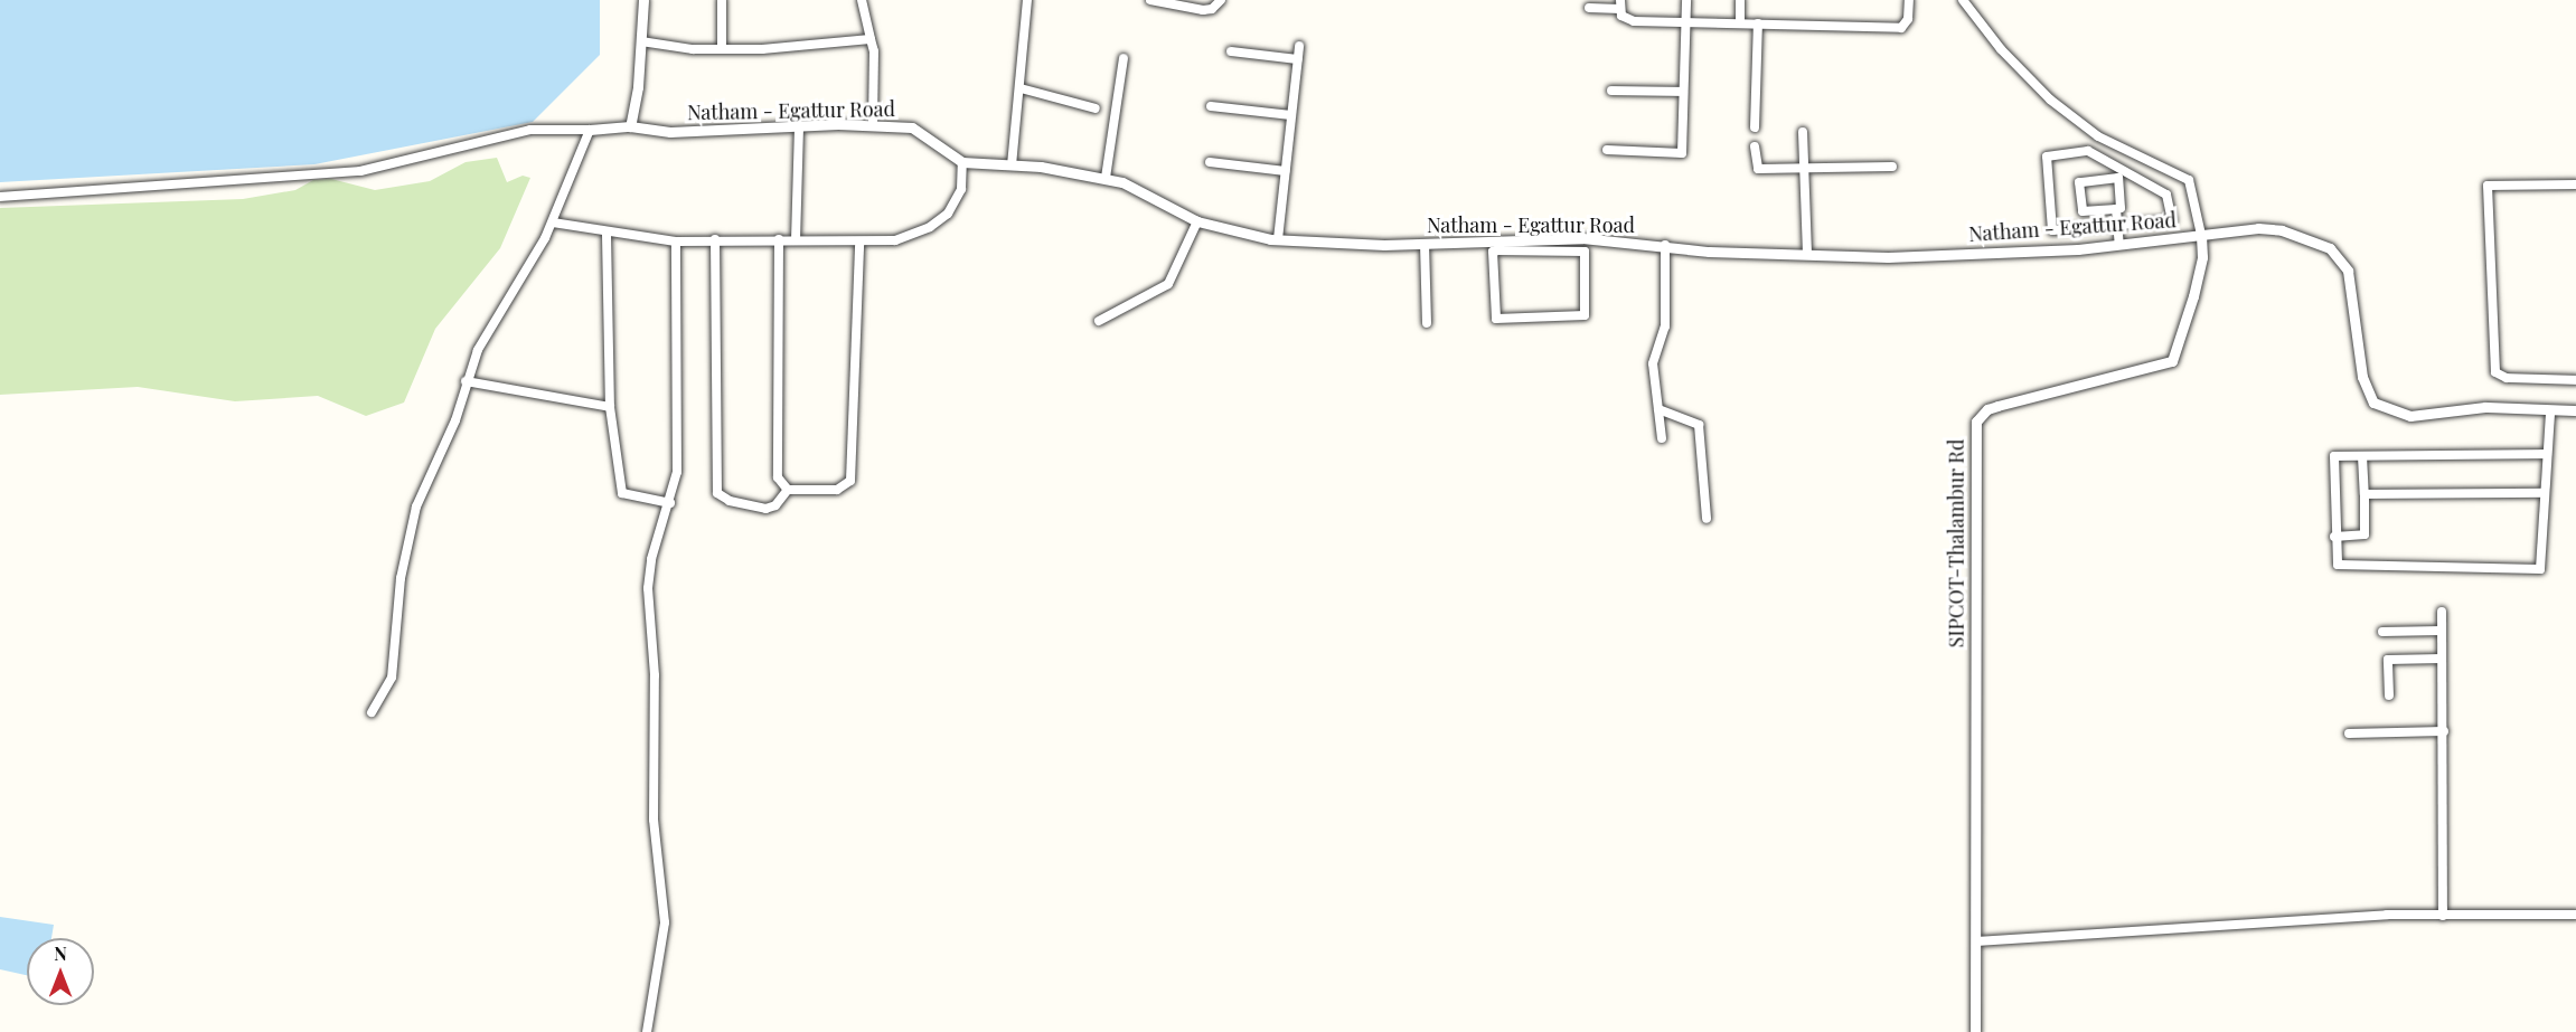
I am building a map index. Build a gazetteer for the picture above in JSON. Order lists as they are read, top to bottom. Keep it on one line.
{"streets":{"street":["Natham - Egattur Road","SIPCOT-Thalambur Rd"]},"crossings":[["Natham - Egattur Road","SIPCOT-Thalambur Rd"]],"north":"top"}
